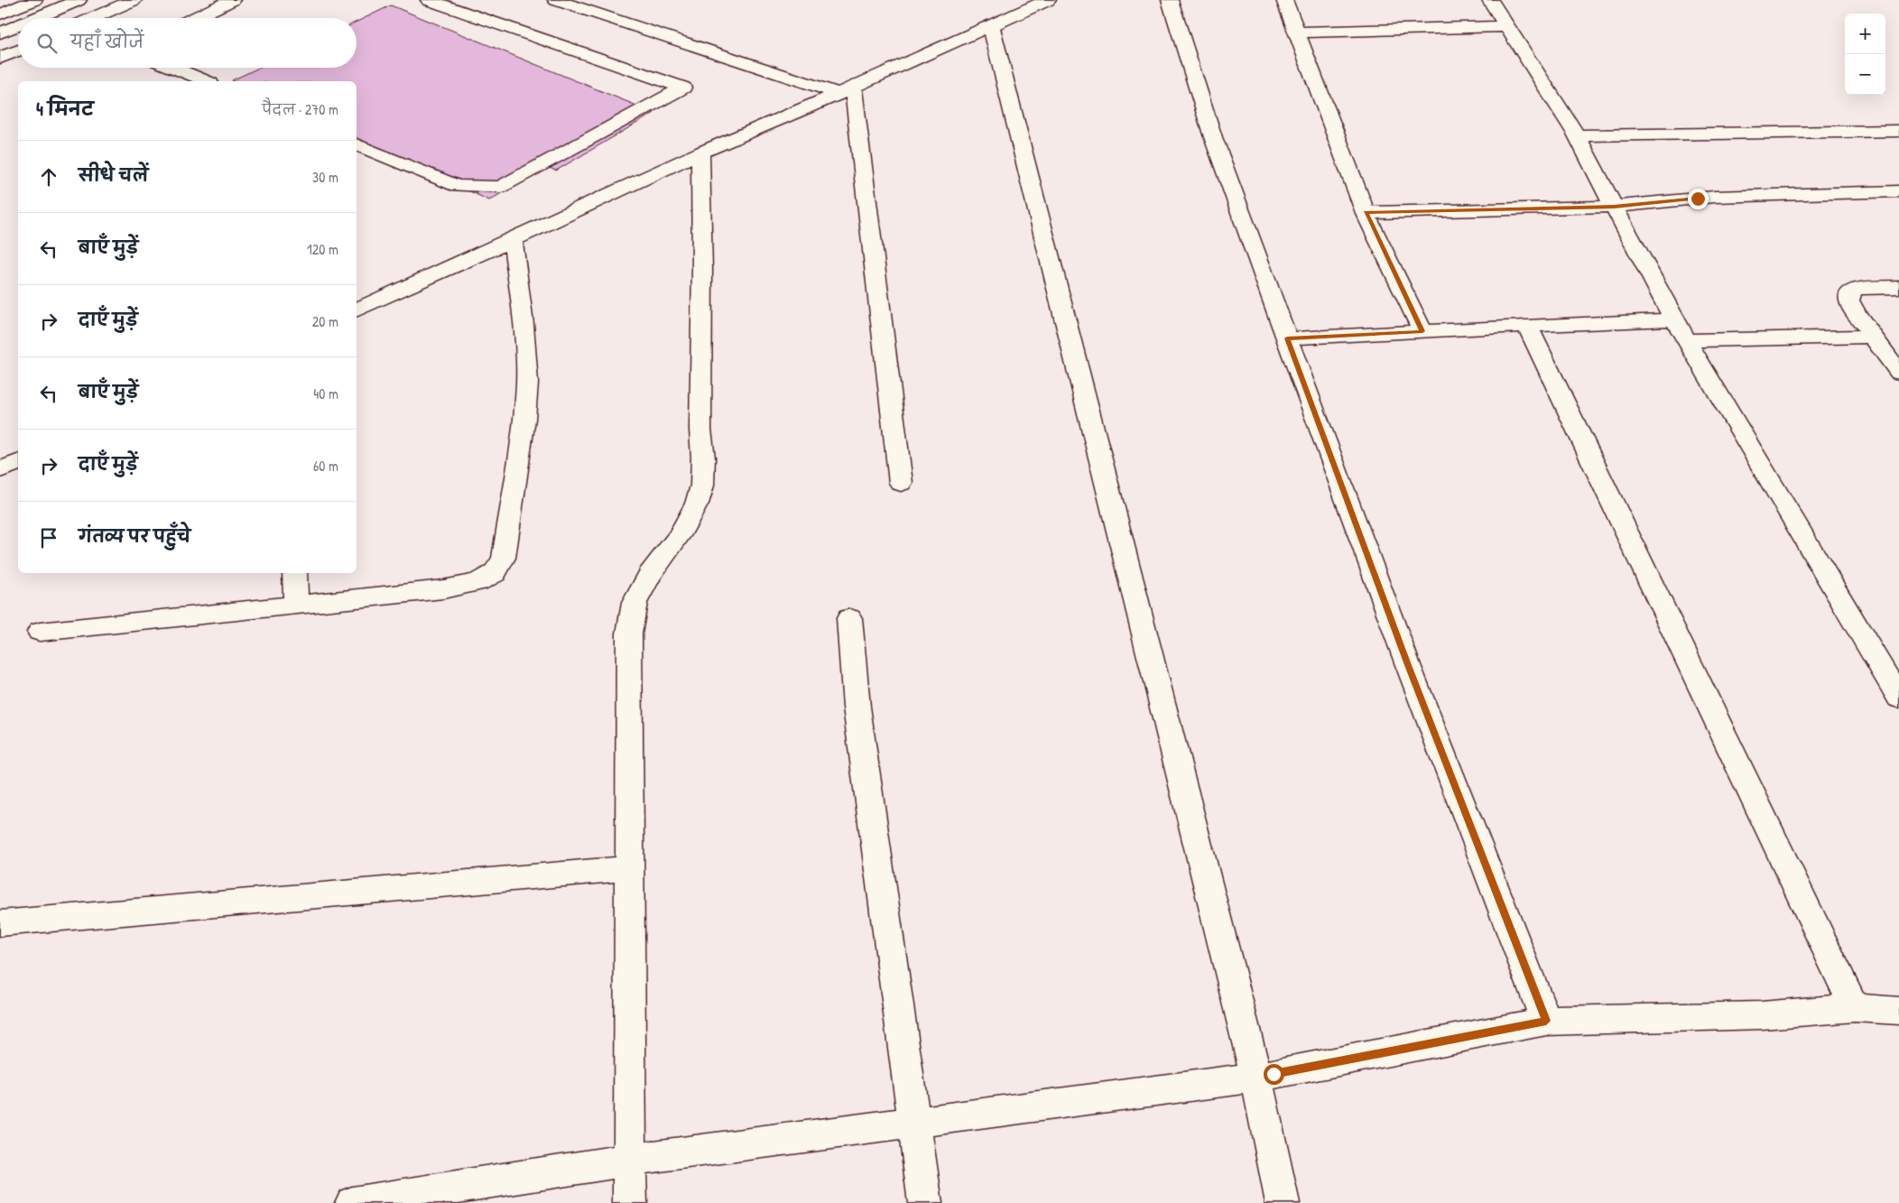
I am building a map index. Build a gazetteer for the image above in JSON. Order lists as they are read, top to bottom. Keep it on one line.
{"page":{"map_buttons":["+","−"],"search":"यहाँ खोजें","heading":["4 मिनट","पैदल · 270 m"],"list":[["सीधे चलें","30 m"],["बाएँ मुड़ें","120 m"],["दाएँ मुड़ें","20 m"],["बाएँ मुड़ें","40 m"],["दाएँ मुड़ें","60 m"],"गंतव्य पर पहुँचे"]}}
